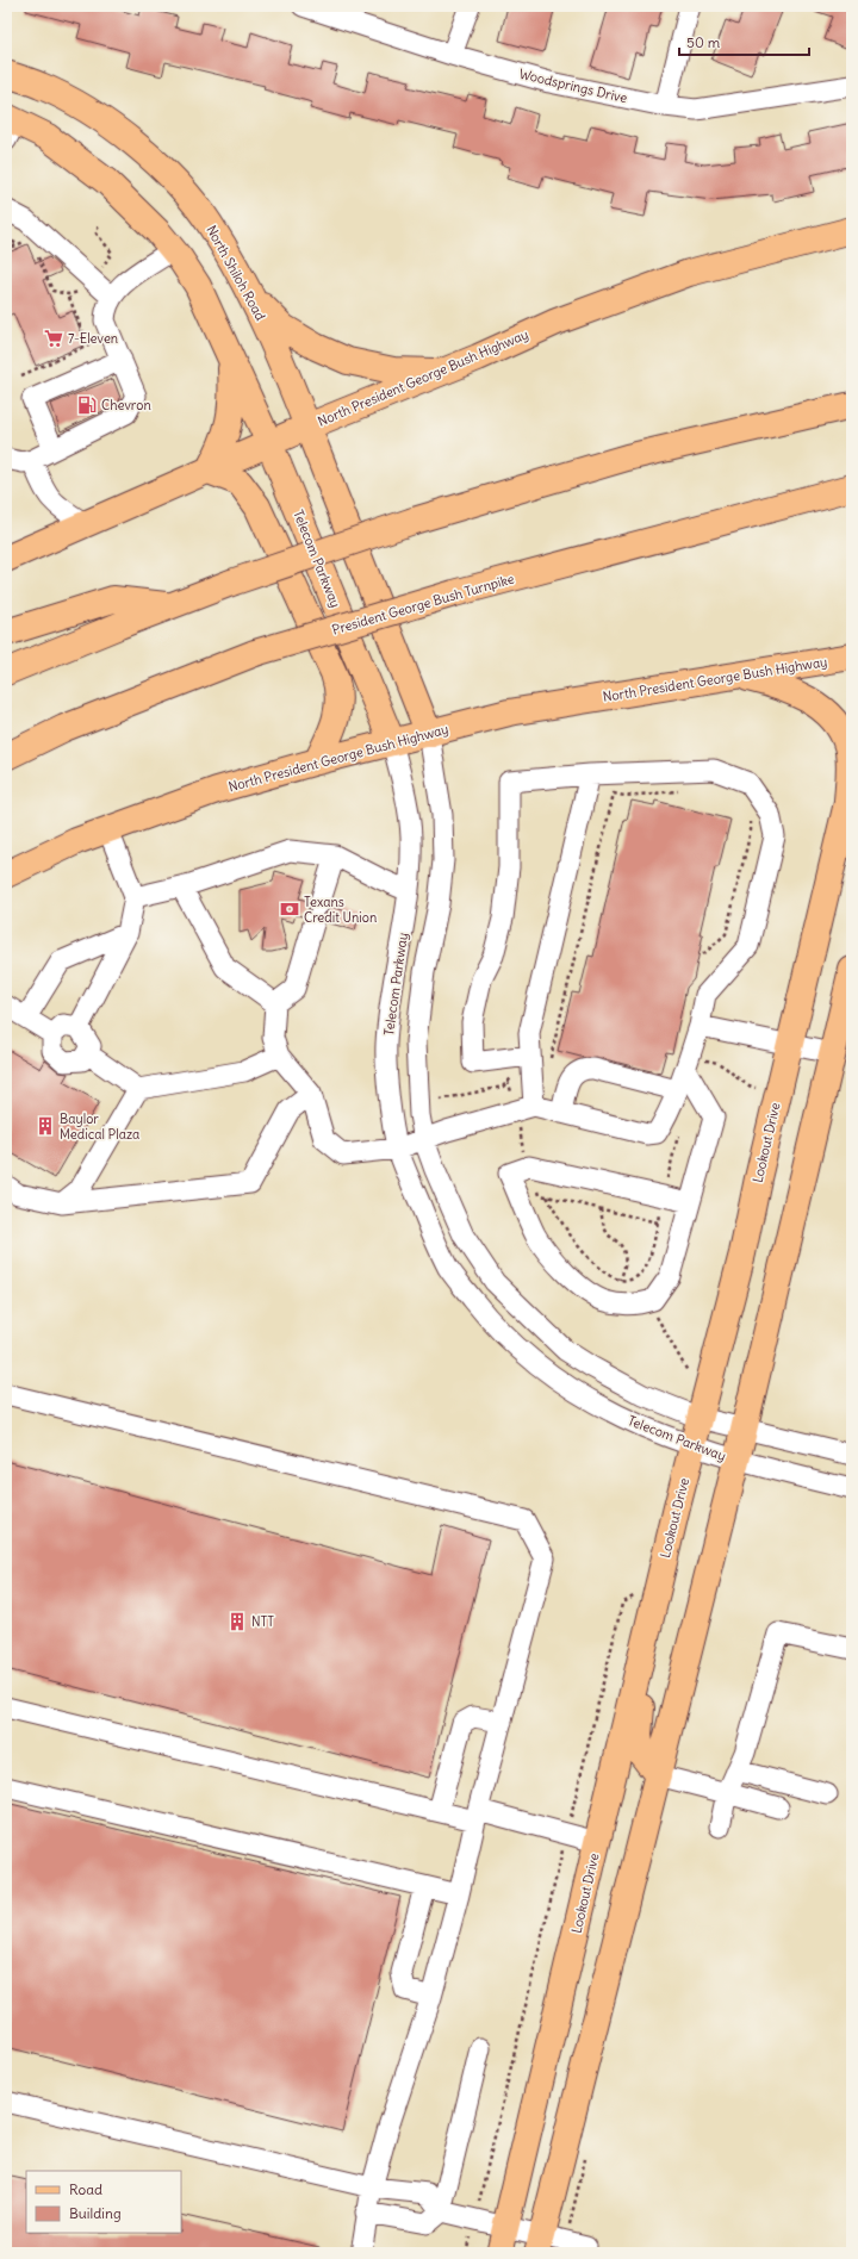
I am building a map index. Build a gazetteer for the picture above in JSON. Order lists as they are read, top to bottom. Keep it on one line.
{"streets":{"main road":["North Shiloh Road","North President George Bush Highway","Telecom Parkway","President George Bush Turnpike","Lookout Drive"],"street":["Woodsprings Drive"]},"crossings":[["North Shiloh Road","North President George Bush Highway"],["North Shiloh Road","Telecom Parkway"],["North President George Bush Highway","Telecom Parkway"],["Telecom Parkway","Lookout Drive"]],"places":{"supermarket":["7-Eleven"],"fuel station":["Chevron"],"bank":["Texans Credit Union"],"building":["Baylor Medical Plaza","NTT"]},"legend":["Road","Building"],"scale_bar":"50 m"}
